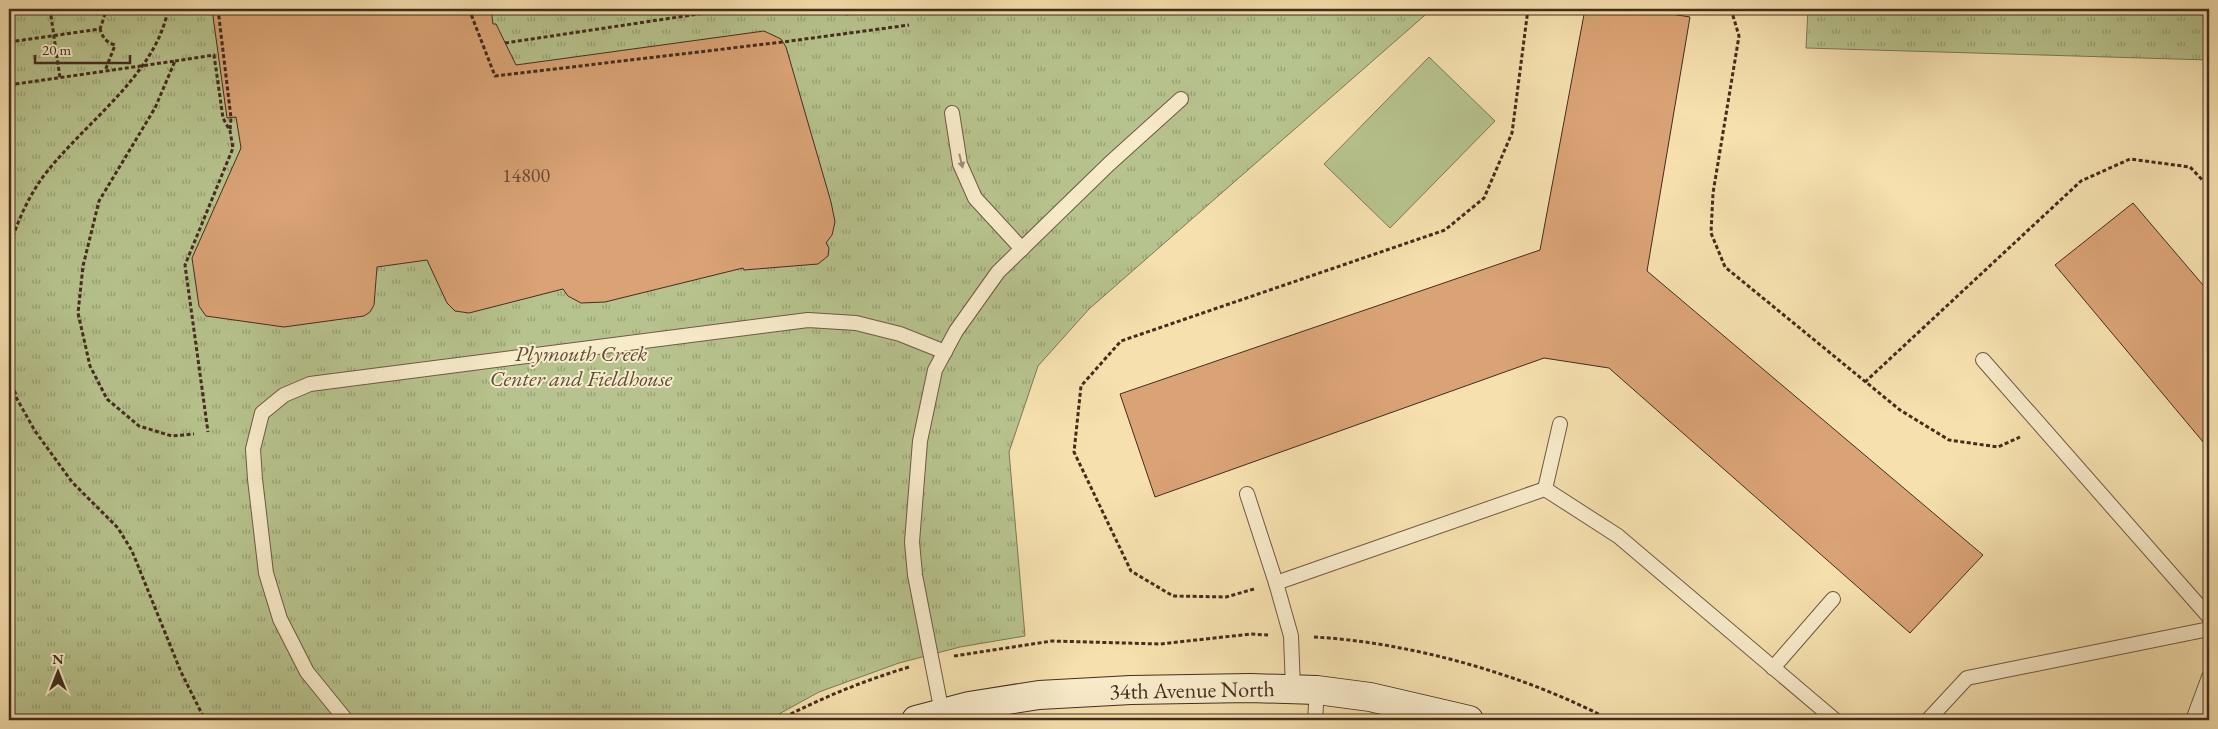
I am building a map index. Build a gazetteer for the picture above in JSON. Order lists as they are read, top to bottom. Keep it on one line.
{"streets":{"street":["34th Avenue North"]},"parks":["Plymouth Creek Center and Fieldhouse"],"house_numbers":["14800"],"scale_bar":"20 m","north":"top"}
